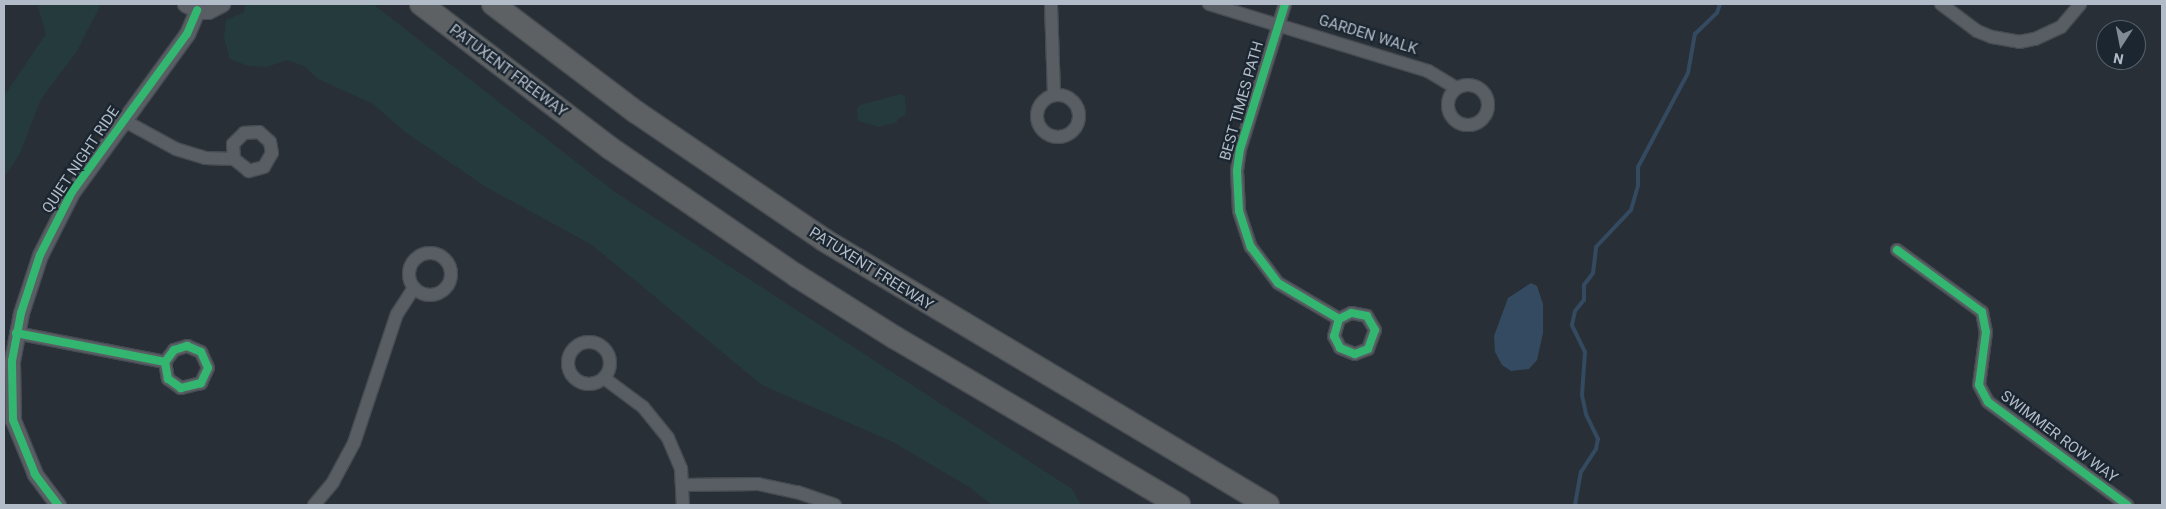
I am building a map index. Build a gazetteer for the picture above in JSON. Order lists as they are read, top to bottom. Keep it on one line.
{"streets":{"highway":["PATUXENT FREEWAY"],"street":["GARDEN WALK","BEST TIMES PATH","QUIET NIGHT RIDE","SWIMMER ROW WAY"]},"crossings":[["GARDEN WALK","BEST TIMES PATH"]],"north":"bottom"}
